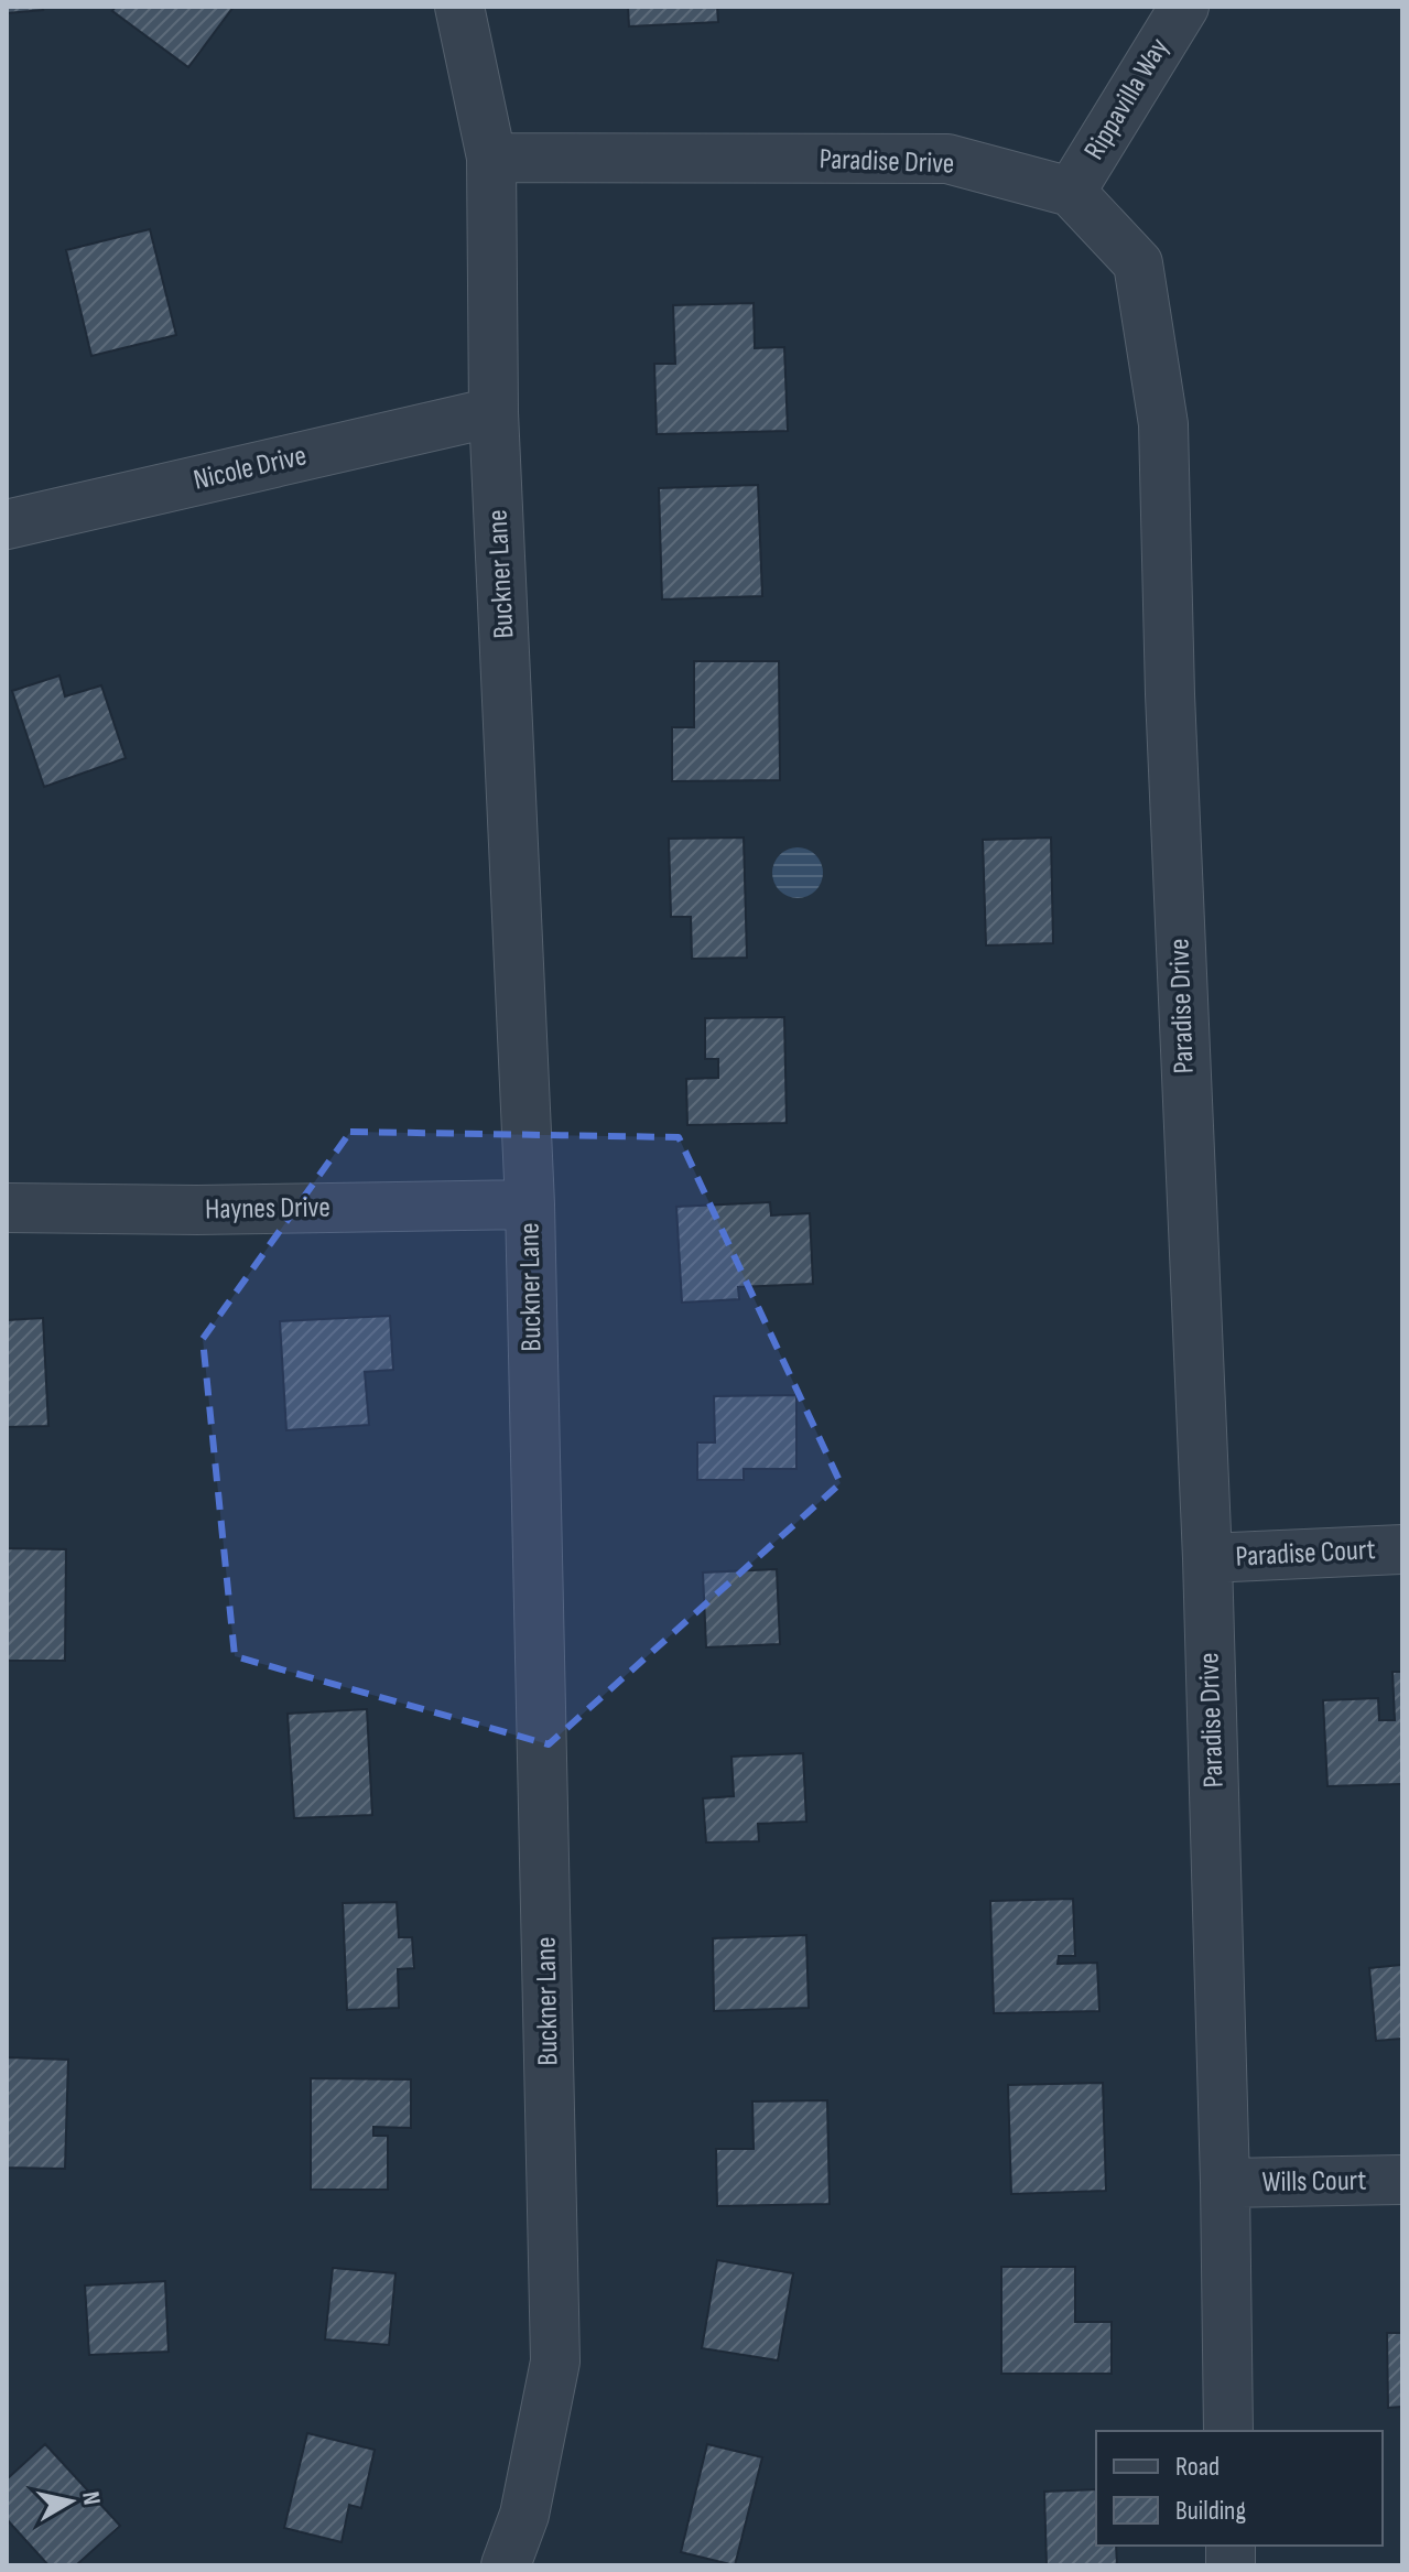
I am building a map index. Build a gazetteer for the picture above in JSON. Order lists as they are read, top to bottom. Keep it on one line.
{"streets":{"street":["Rippavilla Way","Paradise Drive","Nicole Drive","Buckner Lane","Haynes Drive","Paradise Court","Wills Court"]},"crossings":[["Rippavilla Way","Paradise Drive"],["Paradise Drive","Buckner Lane"],["Paradise Drive","Paradise Court"],["Paradise Drive","Wills Court"],["Nicole Drive","Buckner Lane"],["Buckner Lane","Haynes Drive"]],"legend":["Road","Building"],"north":"right"}
